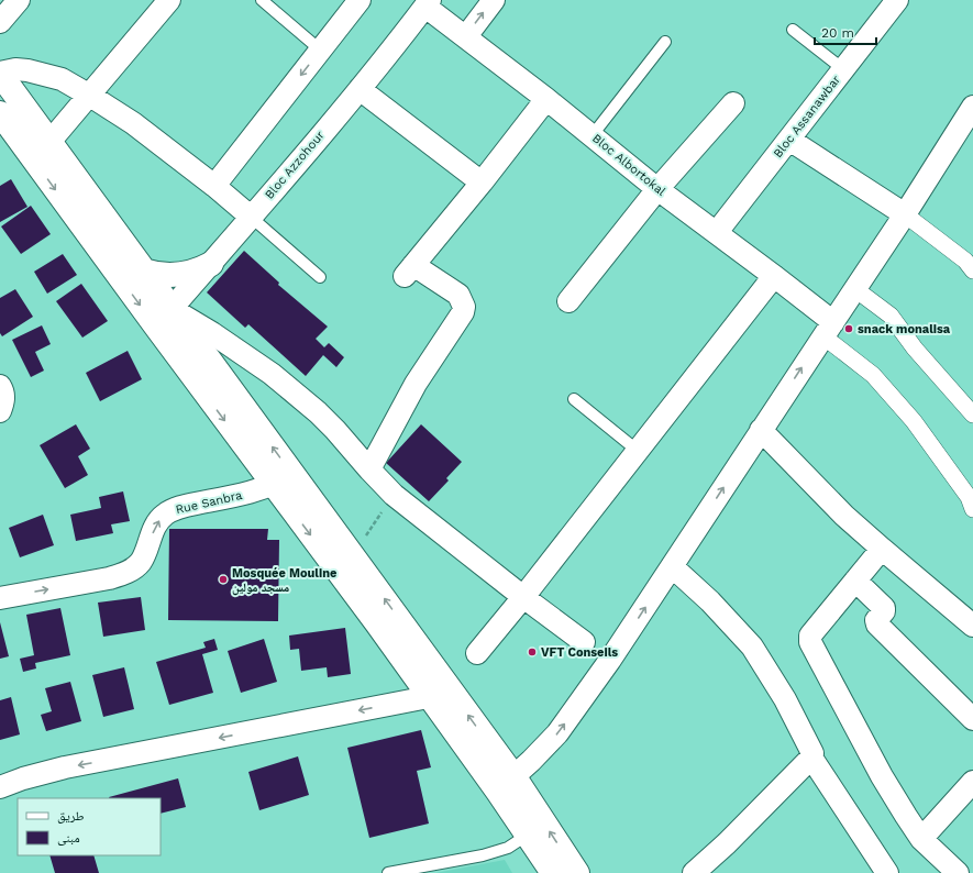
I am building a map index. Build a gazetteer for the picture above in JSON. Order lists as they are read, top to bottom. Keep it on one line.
{"streets":{"street":["Bloc Assanawbar","Bloc Azzohour","Bloc Albortokal","Rue Sanbra"]},"crossings":[["Bloc Assanawbar","Bloc Albortokal"],["Bloc Azzohour","Bloc Albortokal"]],"places":["snack monalisa","Mosquée Mouline مسجد مولين","VFT Conseils"],"legend":["طريق","مبنى"],"scale_bar":"20 m"}
